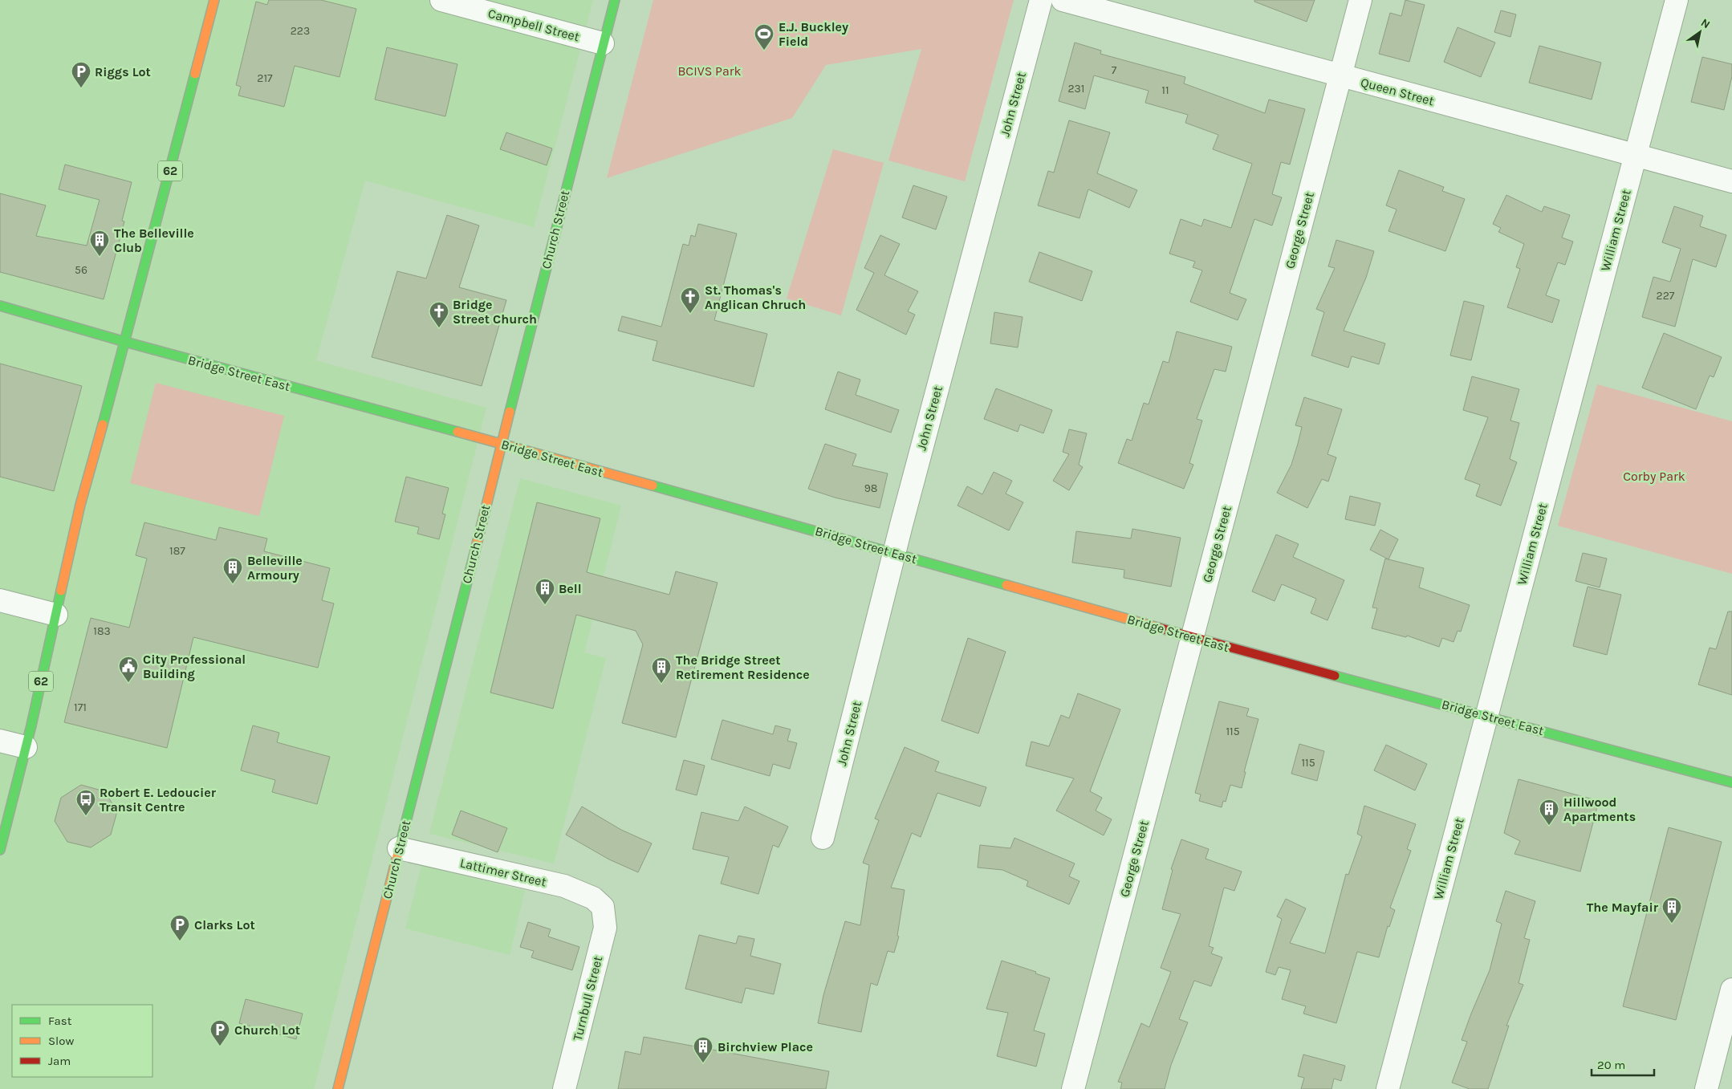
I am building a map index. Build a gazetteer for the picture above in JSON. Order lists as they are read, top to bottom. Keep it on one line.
{"streets":{"street":["Campbell Street","Queen Street","John Street","62","Church Street","George Street","William Street","Bridge Street East","Lattimer Street","Turnbull Street"]},"crossings":[["Campbell Street","Church Street"],["Queen Street","George Street"],["Queen Street","William Street"],["John Street","Bridge Street East"],["62","Bridge Street East"],["Church Street","Bridge Street East"],["Church Street","Lattimer Street"],["George Street","Bridge Street East"],["William Street","Bridge Street East"],["Lattimer Street","Turnbull Street"]],"parks":["BCIVS Park","Corby Park"],"places":{"sports":["E.J. Buckley Field"],"parking":["Riggs Lot","Clarks Lot","Church Lot"],"building":["The Belleville Club","Belleville Armoury","Bell","The Bridge Street Retirement Residence","Hillwood Apartments","The Mayfair","Birchview Place"],"church":["St. Thomas's Anglican Chruch","Bridge Street Church"],"public building":["City Professional Building"],"bus stop":["Robert E. Ledoucier Transit Centre"]},"house_numbers":["223","7","217","231","11","56","227","98","187","183","171","115","115"],"legend":["Fast","Slow","Jam"],"scale_bar":"20 m","north":"top right"}
